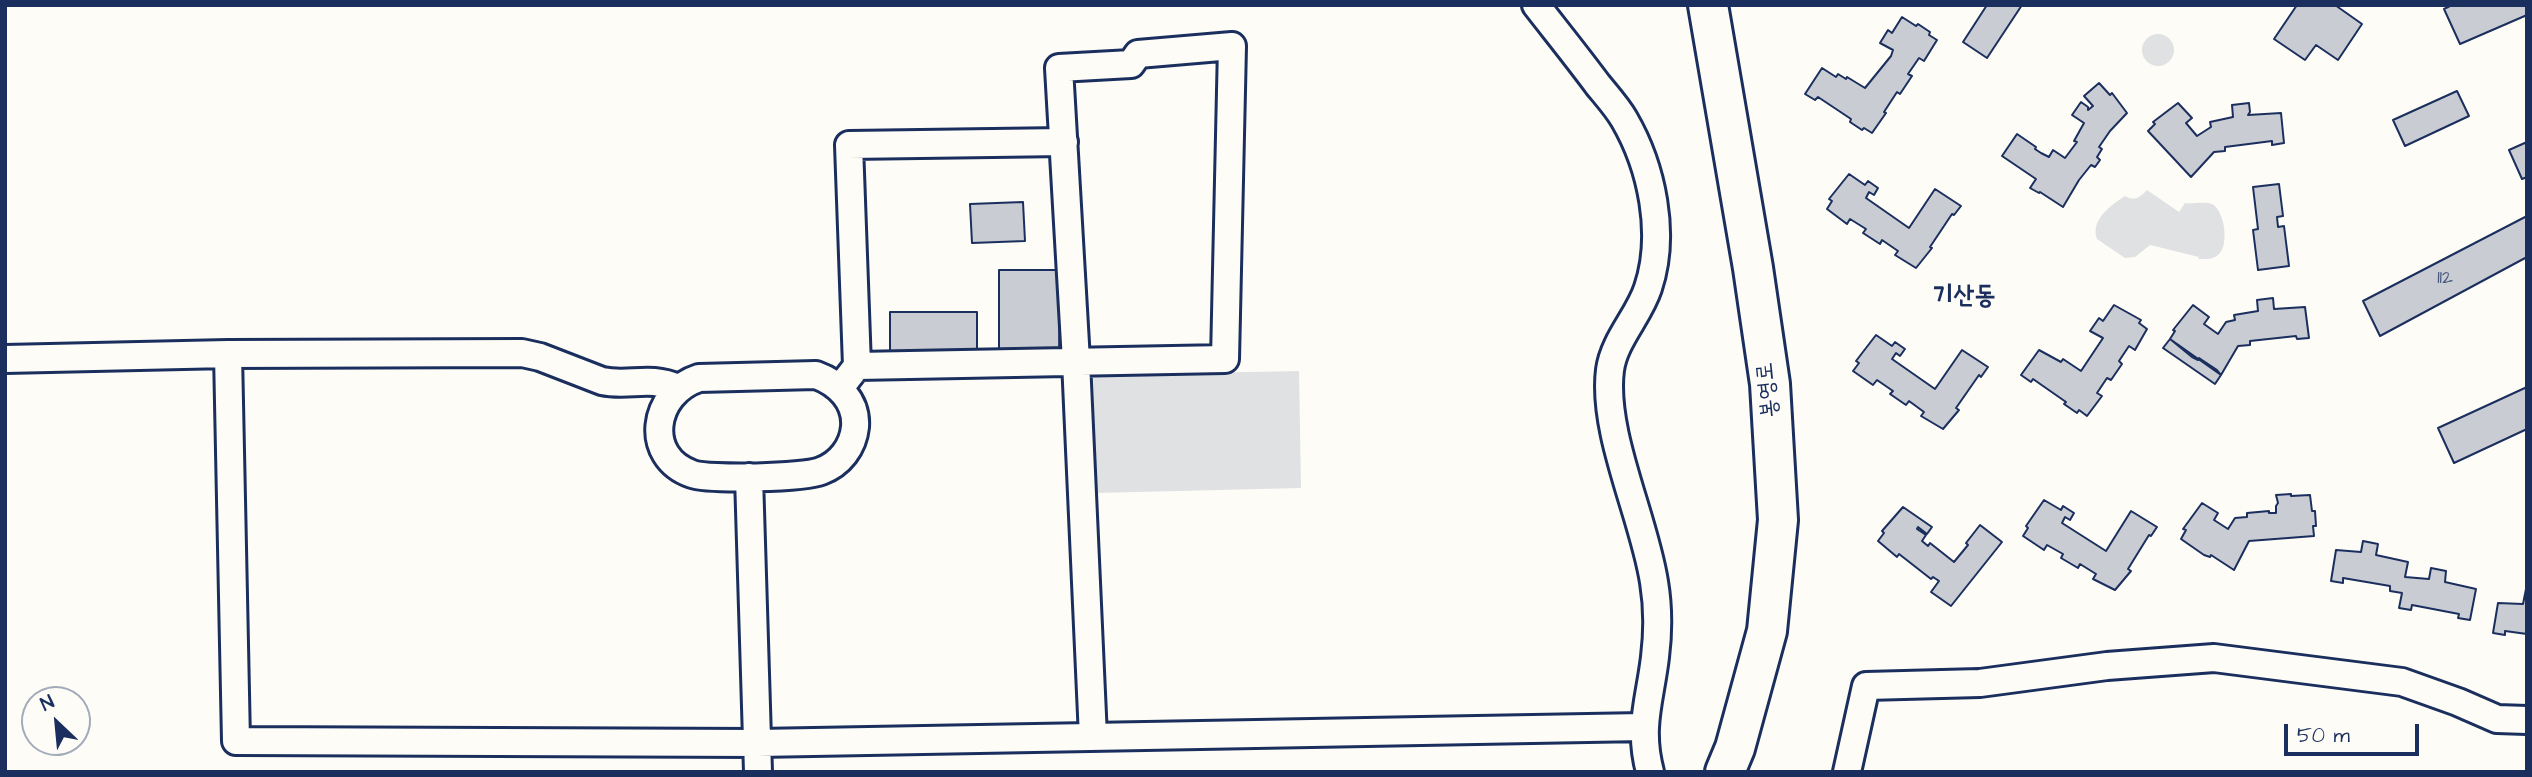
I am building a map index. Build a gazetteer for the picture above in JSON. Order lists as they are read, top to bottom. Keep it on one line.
{"streets":{"highway":["봉영로"]},"districts":["기산동"],"house_numbers":["112"],"scale_bar":"50 m","north":"top left"}
